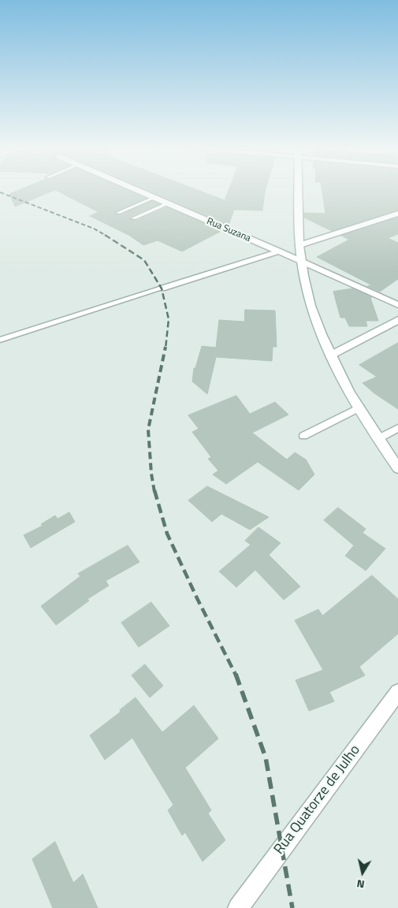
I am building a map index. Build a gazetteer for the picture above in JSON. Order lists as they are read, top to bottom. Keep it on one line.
{"streets":{"street":["Rua Suzana","Rua Quatorze de Julho"]},"north":"bottom"}
